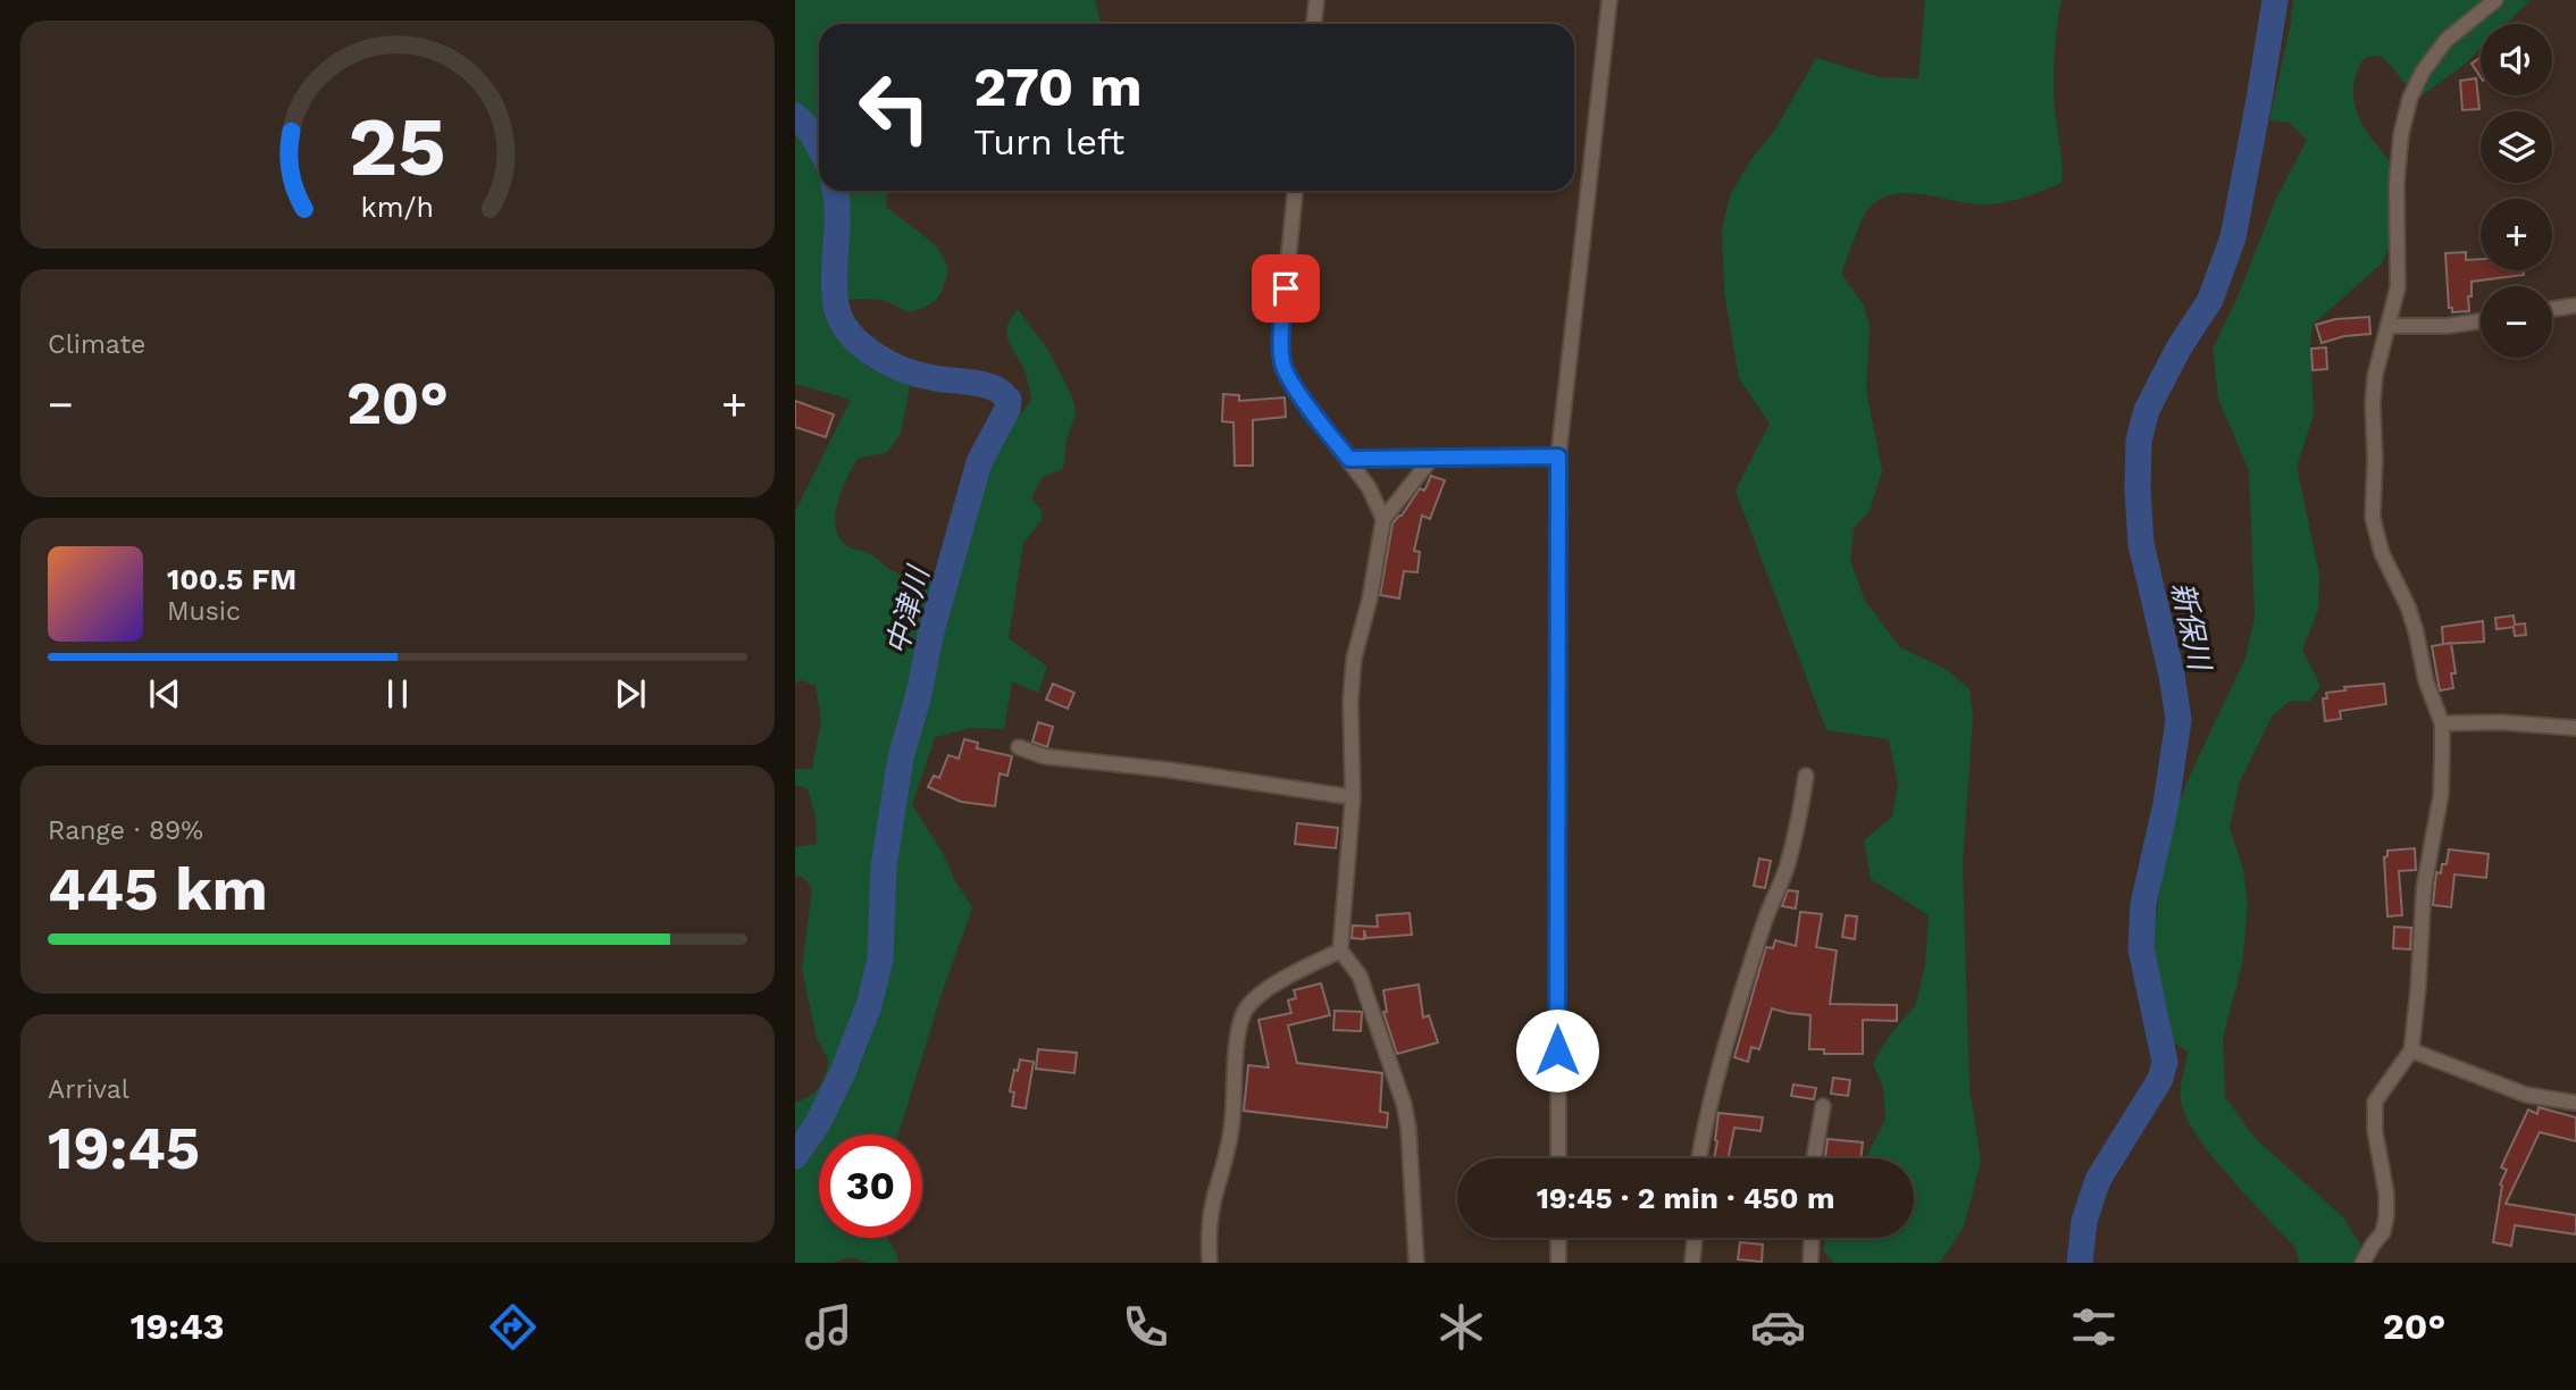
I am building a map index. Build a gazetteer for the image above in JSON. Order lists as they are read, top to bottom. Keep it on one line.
{"water":["中津川","新保川"],"page":{"map_buttons":["+","−"],"turn":["270 m","Turn left"],"tile":["Climate",["Range · 89%","445 km"],["Arrival","19:45"]],"heat":["−","20°","+"],"song":["100.5 FM","Music"],"limit":"30","trip":"19:45 · 2 min · 450 m","tabs":["19:43","20°"],"gauge":["25","km/h"]}}
